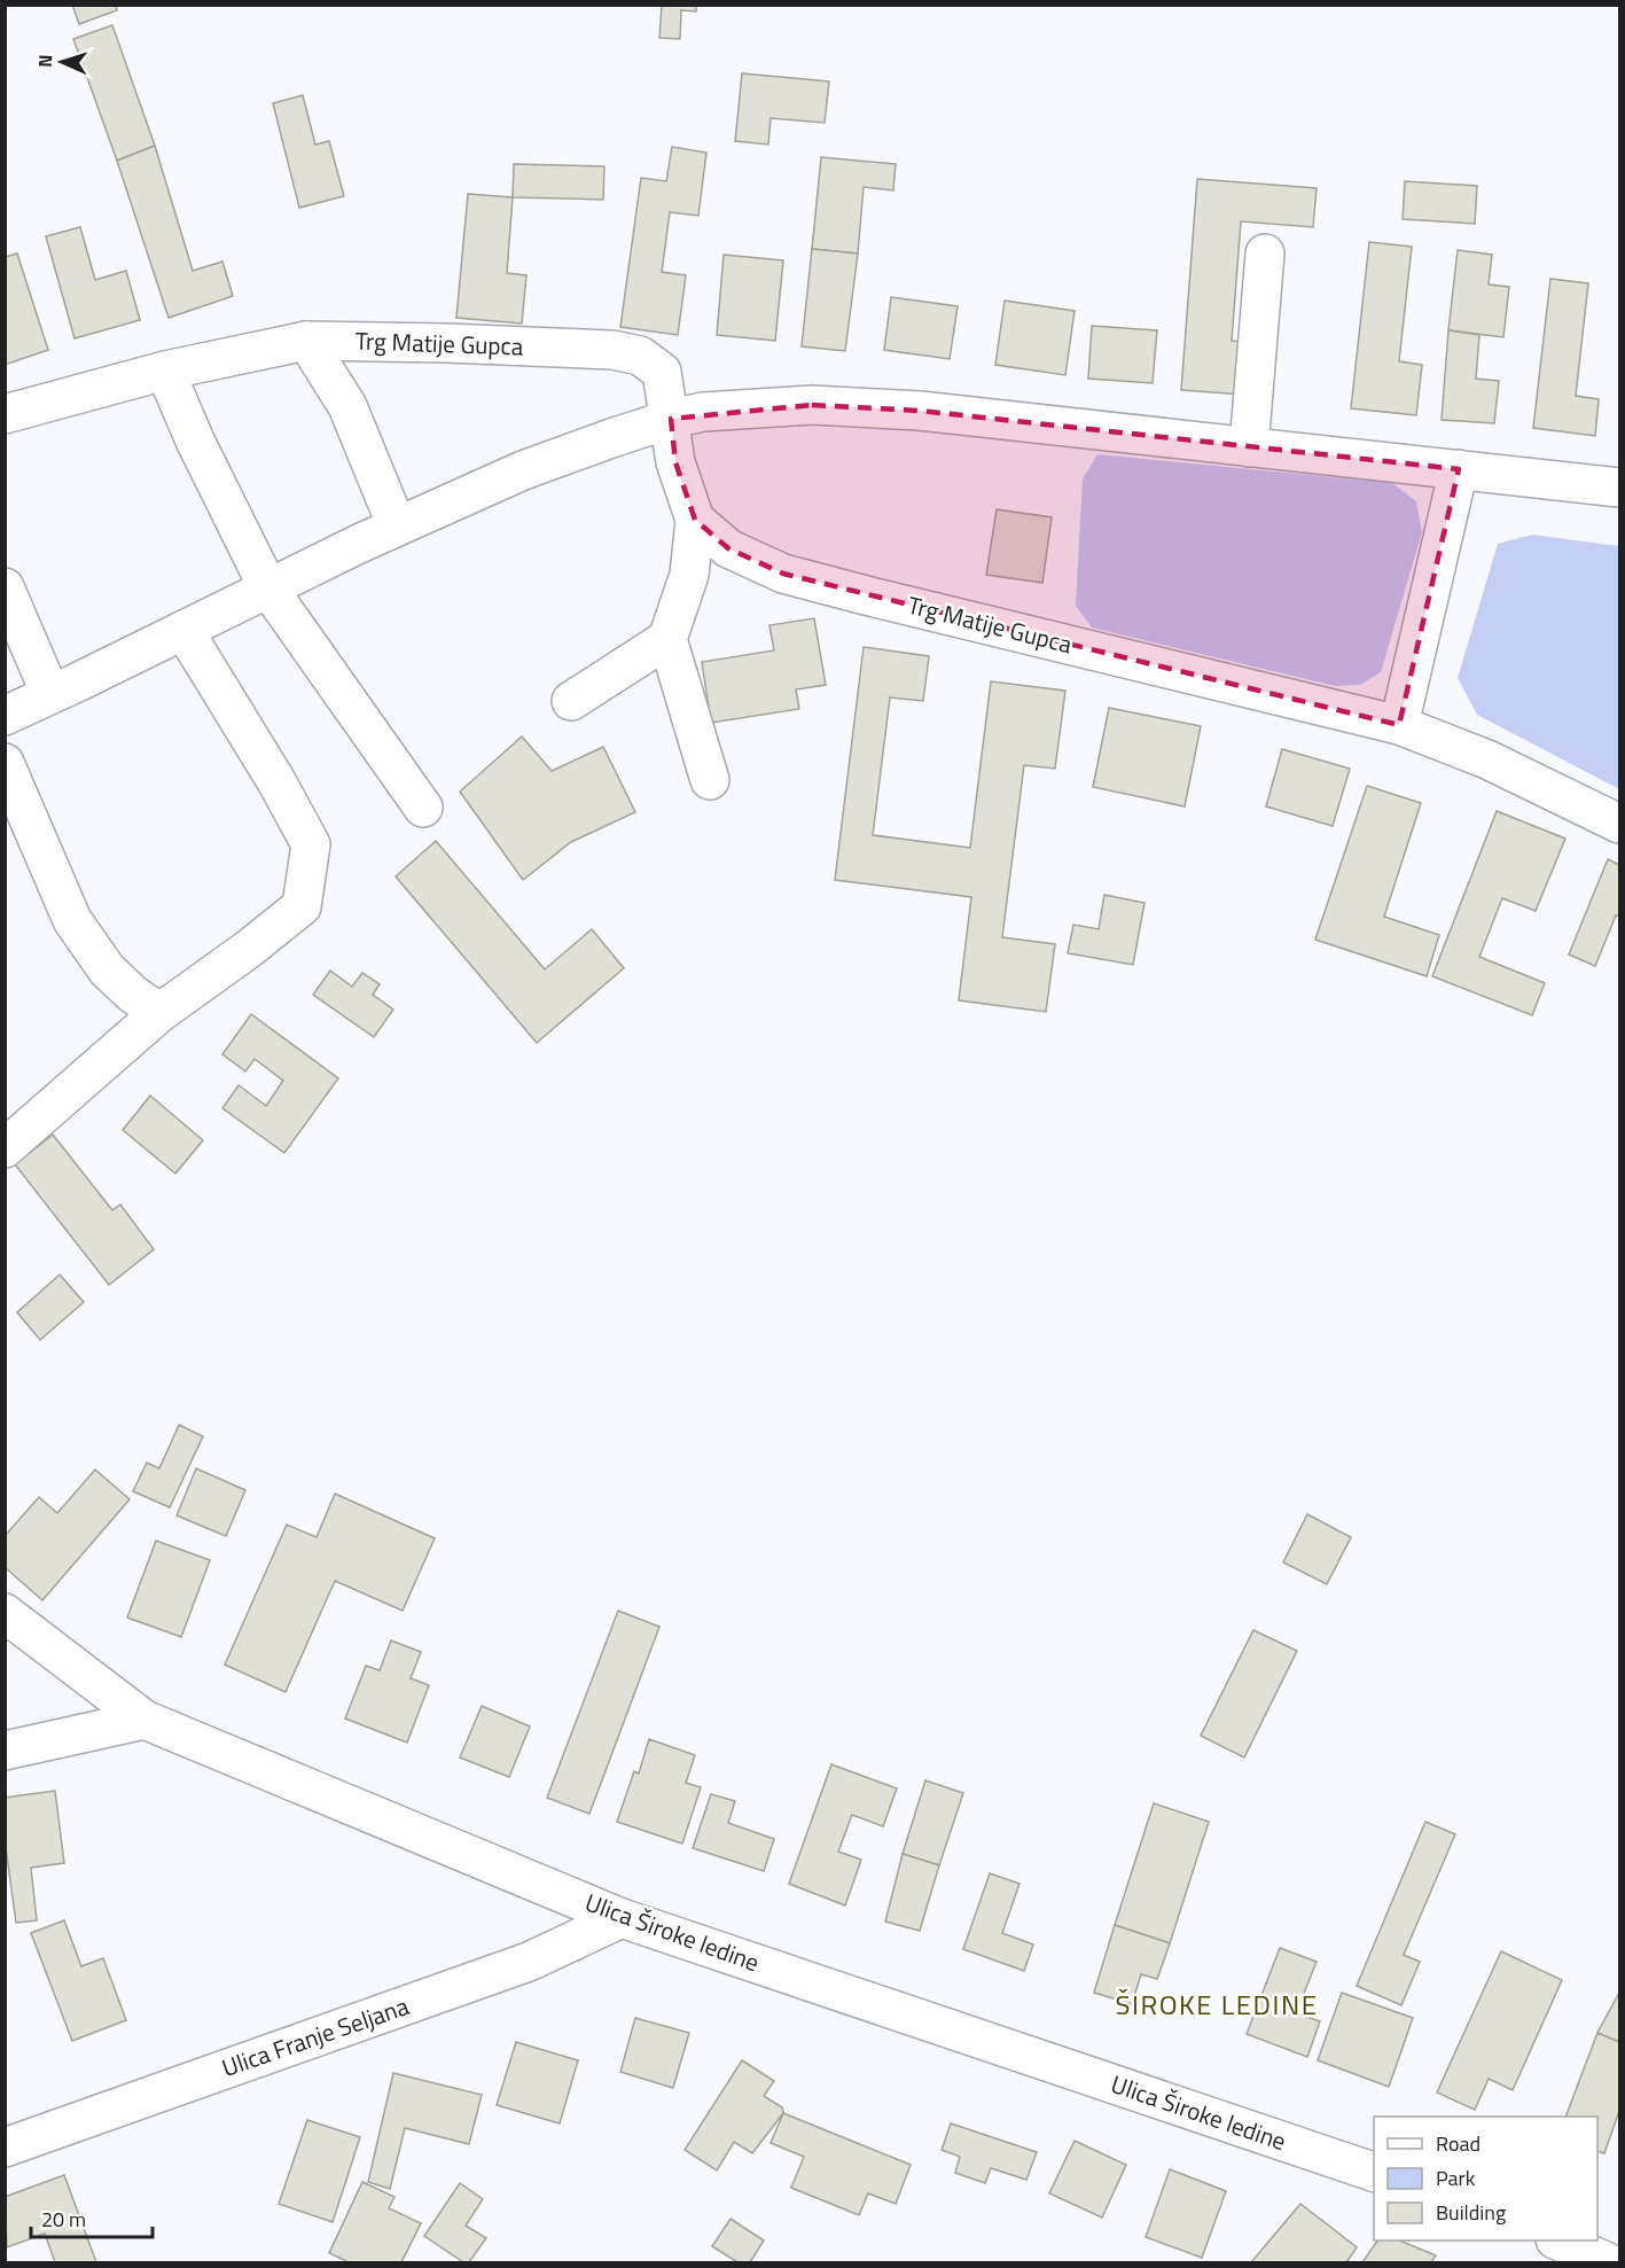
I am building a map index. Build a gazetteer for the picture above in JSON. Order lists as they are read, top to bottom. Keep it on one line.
{"streets":{"street":["Trg Matije Gupca","Ulica Široke ledine","Ulica Franje Seljana"]},"crossings":[["Ulica Široke ledine","Ulica Franje Seljana"]],"districts":["ŠIROKE LEDINE"],"legend":["Road","Park","Building"],"scale_bar":"20 m","north":"left"}
